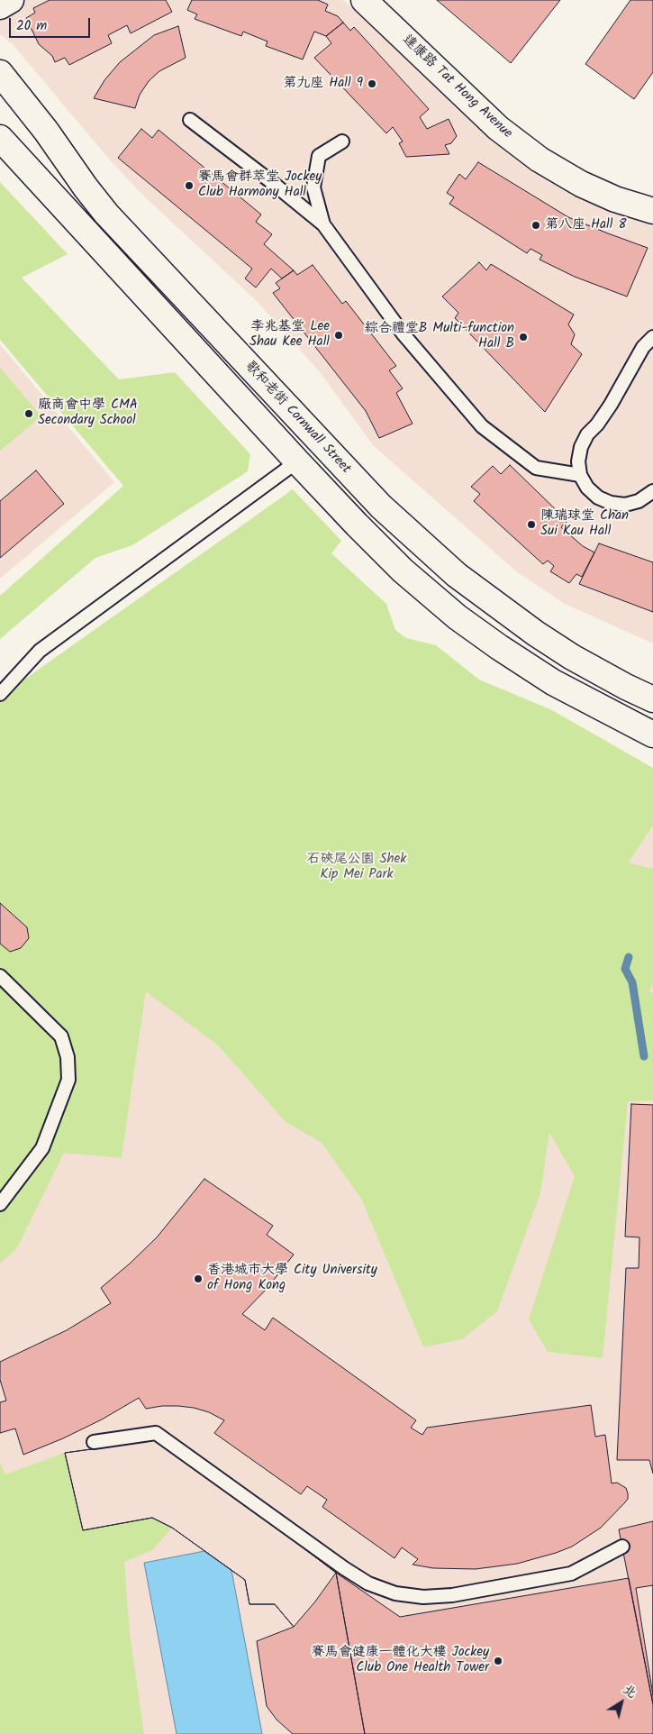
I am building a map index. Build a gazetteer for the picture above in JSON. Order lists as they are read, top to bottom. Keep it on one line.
{"streets":{"main road":["達康路 Tat Hong Avenue","歌和老街 Cornwall Street"]},"parks":["石硤尾公園 Shek Kip Mei Park"],"places":["第九座 Hall 9","賽馬會群萃堂 Jockey Club Harmony Hall","第八座 Hall 8","李兆基堂 Lee Shau Kee Hall","綜合禮堂B Multi-function Hall B","廠商會中學 CMA Secondary School","陳瑞球堂 Chan Sui Kau Hall","香港城市大學 City University of Hong Kong","賽馬會健康一體化大樓 Jockey Club One Health Tower"],"scale_bar":"20 m","north":"top right"}
